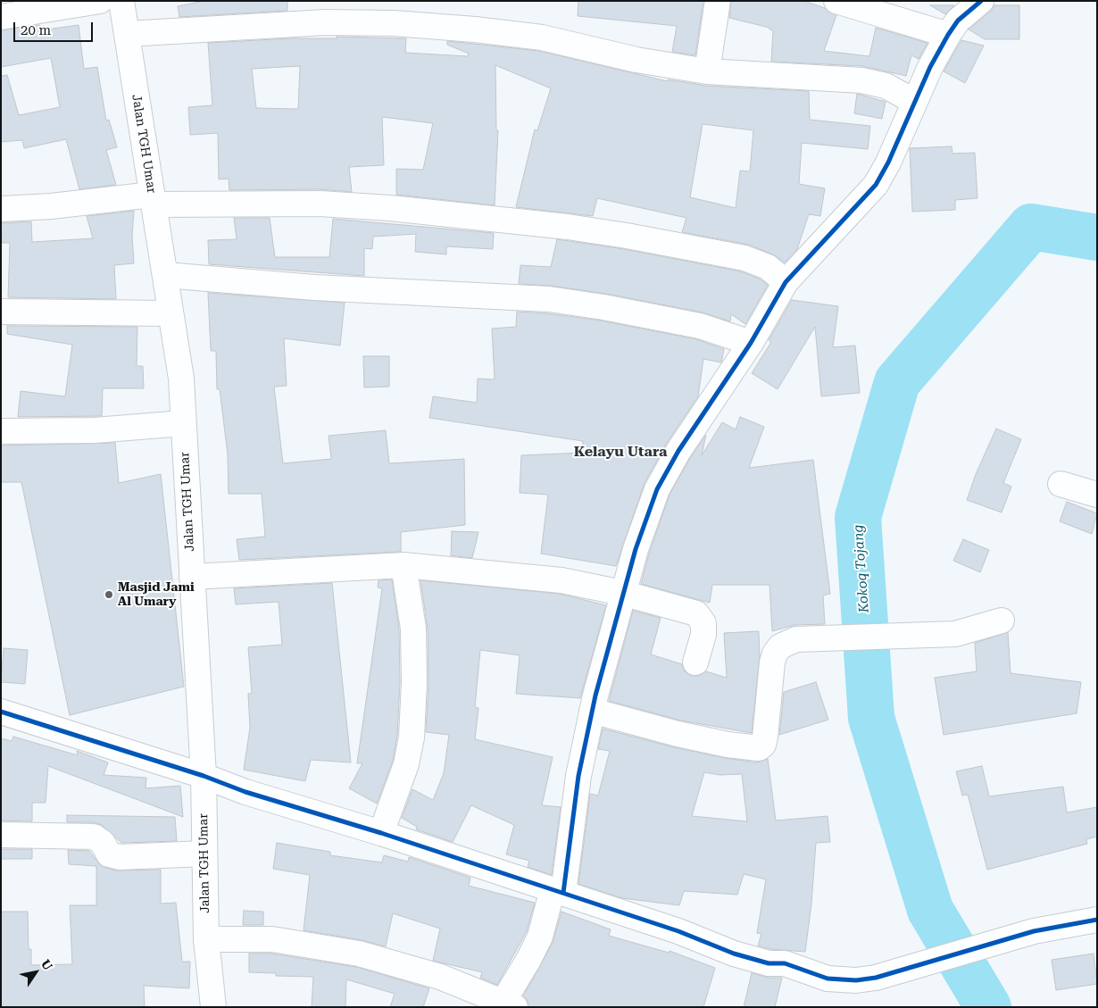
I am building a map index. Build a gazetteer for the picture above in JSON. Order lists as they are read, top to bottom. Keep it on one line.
{"streets":{"street":["Jalan TGH Umar"]},"districts":["Kelayu Utara"],"water":["Kokoq Tojang"],"places":["Masjid Jami Al Umary"],"scale_bar":"20 m","north":"top right"}
